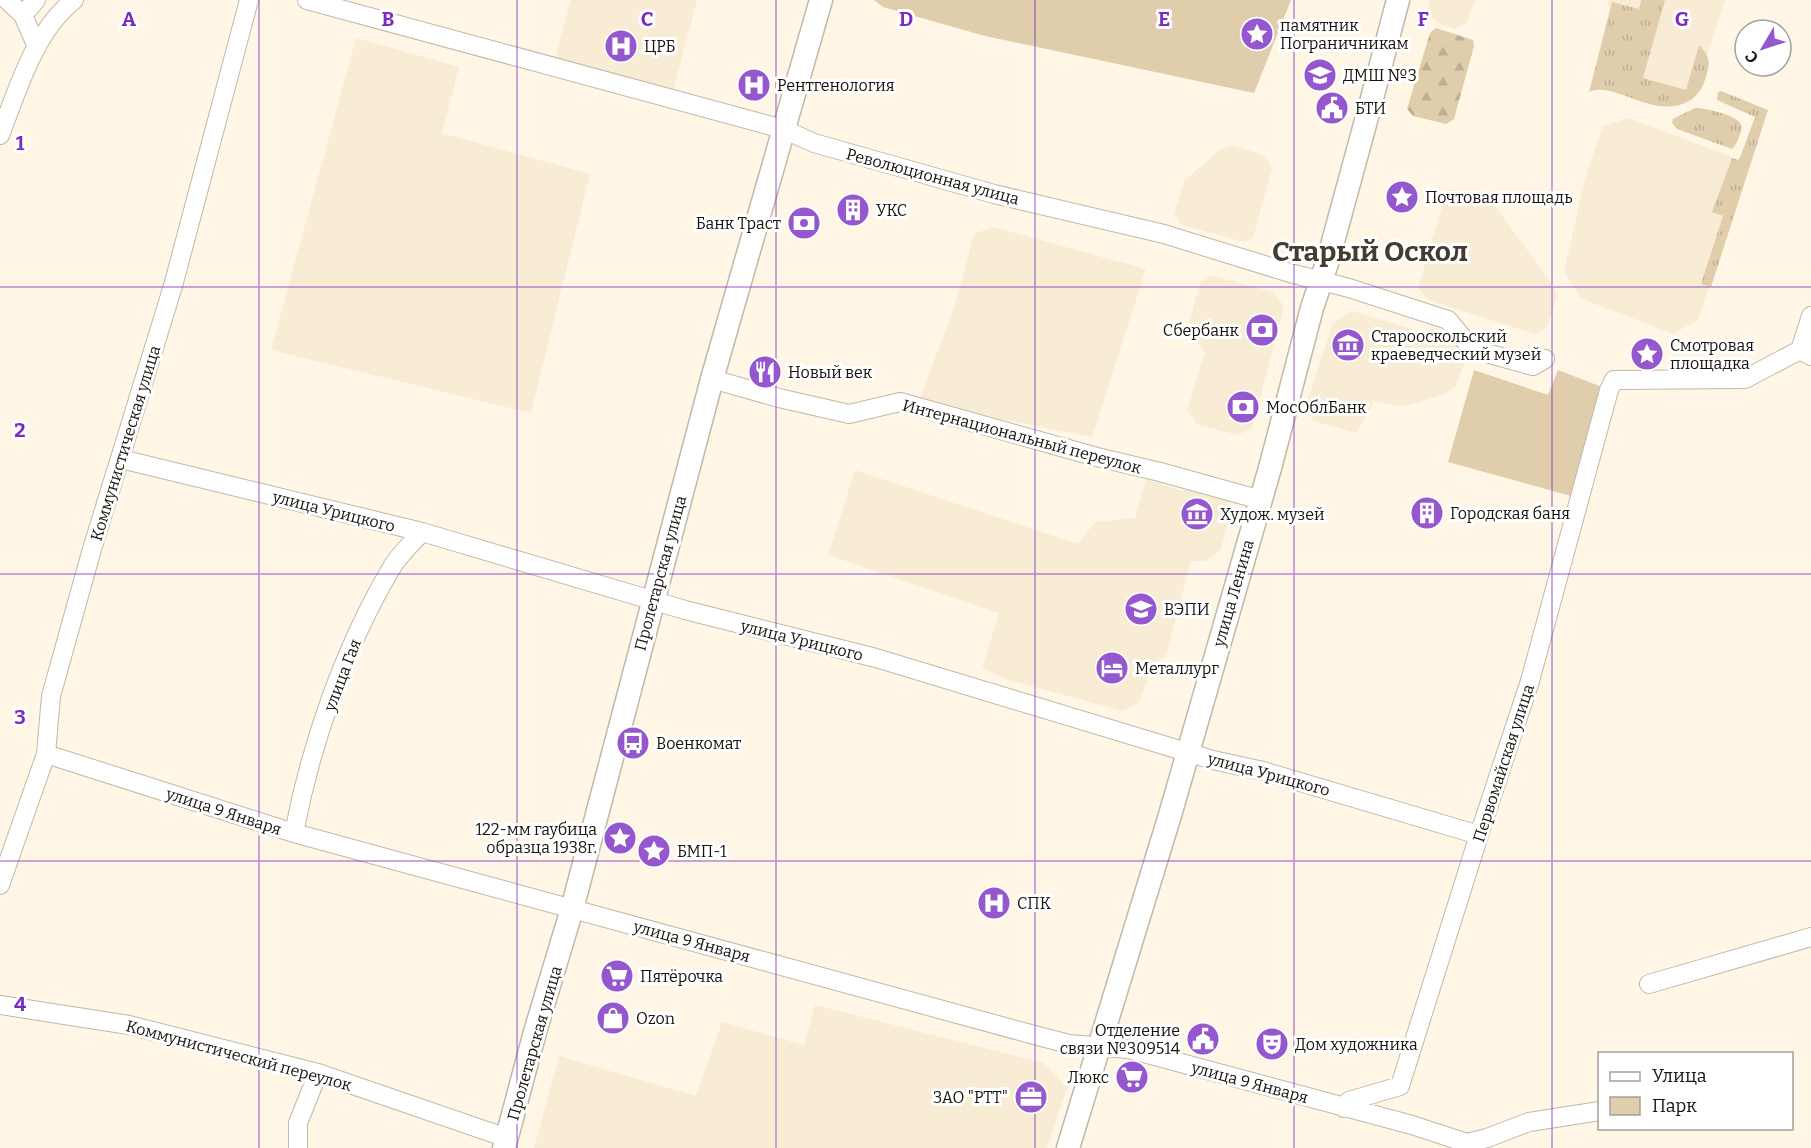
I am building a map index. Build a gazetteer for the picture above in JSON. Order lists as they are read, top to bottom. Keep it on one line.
{"streets":{"main road":["Пролетарская улица","улица Ленина"],"street":["Революционная улица","Интернациональный переулок","Коммунистическая улица","улица Урицкого","улица Гая","Первомайская улица","улица 9 Января","Коммунистический переулок"]},"crossings":[["Революционная улица","Пролетарская улица"],["Революционная улица","улица Ленина"],["Интернациональный переулок","Пролетарская улица"],["Интернациональный переулок","улица Ленина"],["Коммунистическая улица","улица Урицкого"],["Коммунистическая улица","улица 9 Января"],["улица Урицкого","Пролетарская улица"],["улица Урицкого","улица Ленина"],["улица Урицкого","улица Гая"],["улица Урицкого","Первомайская улица"],["Пролетарская улица","улица 9 Января"],["Пролетарская улица","Коммунистический переулок"],["улица Ленина","улица 9 Января"],["улица Гая","улица 9 Января"],["Первомайская улица","улица 9 Января"]],"districts":["Старый Оскол"],"places":{"place":["памятник Пограничникам","Почтовая площадь","Смотровая площадка","122-мм гаубица образца 1938г.","БМП-1"],"hospital":["ЦРБ","Рентгенология","СПК"],"school or university":["ДМШ №3","ВЭПИ"],"public building":["БТИ","Отделение связи №309514"],"building":["УКС","Городская баня"],"bank":["Банк Траст","Сбербанк","МосОблБанк"],"museum":["Старооскольский краеведческий музей","Худож. музей"],"restaurant":["Новый век"],"hotel":["Металлург"],"bus stop":["Военкомат"],"supermarket":["Пятёрочка","Люкс"],"shop":["Ozon"],"theatre":["Дом художника"],"office":["ЗАО \"РТТ\""]},"legend":["Улица","Парк"],"north":"bottom left","grid":{"columns":["A","B","C","D","E","F","G"],"rows":["1","2","3","4"]}}
